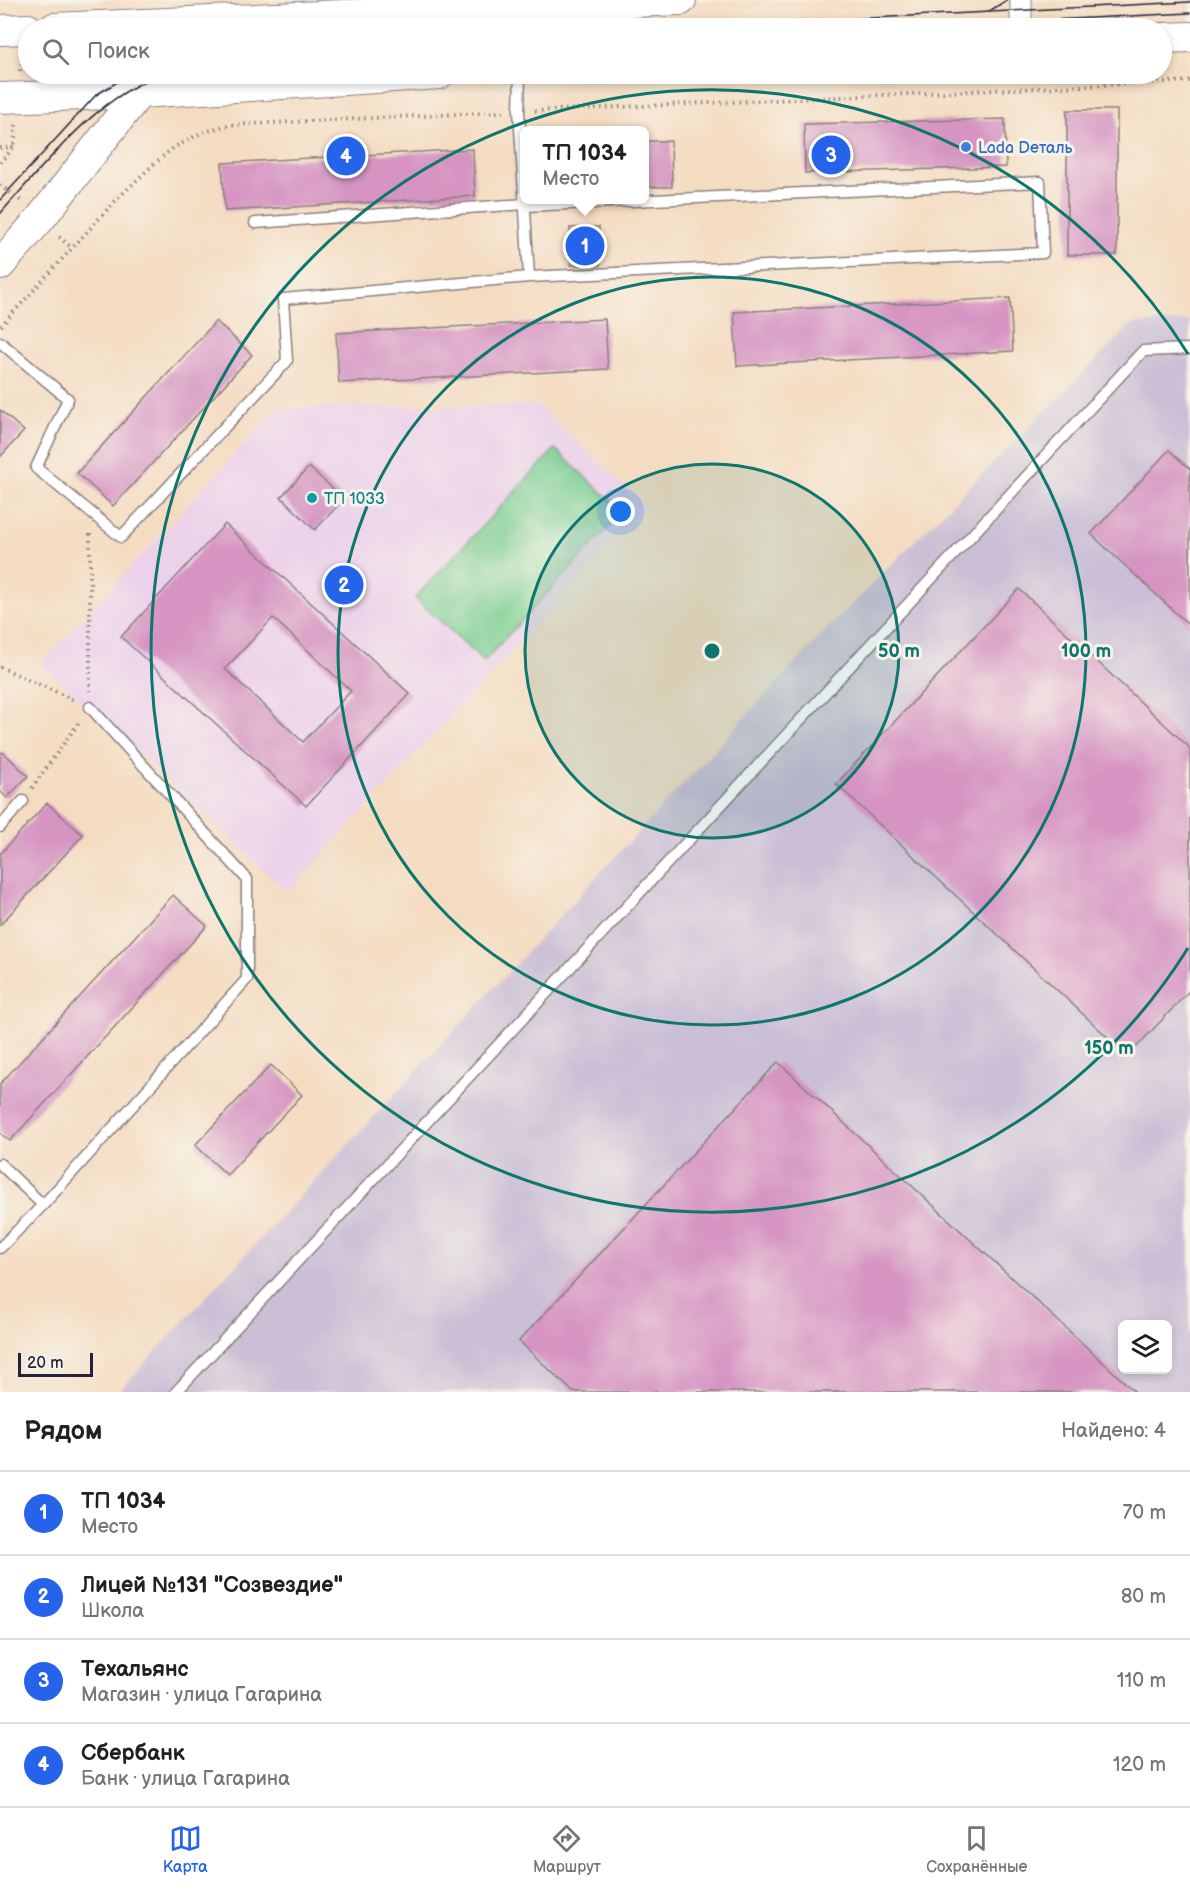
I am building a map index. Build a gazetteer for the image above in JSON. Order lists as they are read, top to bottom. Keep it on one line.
{"places":["Lada Dеталь","ТП 1033"],"scale_bar":"20 m","page":{"search":"Поиск","popup":["ТП 1034","Место"],"pins":["3","4","1","2"],"scale":"20 m","heading":["Рядом","Найдено: 4"],"list":[{"mark":"1","name":"ТП 1034","note":"Место","value":"70 m"},{"mark":"2","name":"Лицей №131 \"Созвездие\"","note":"Школа","value":"80 m"},{"mark":"3","name":"Техальянс","note":"Магазин · улица Гагарина","value":"110 m"},{"mark":"4","name":"Сбербанк","note":"Банк · улица Гагарина","value":"120 m"}],"nav":["Карта","Маршрут","Сохранённые"]},"rings":["50 m","100 m","150 m"]}
